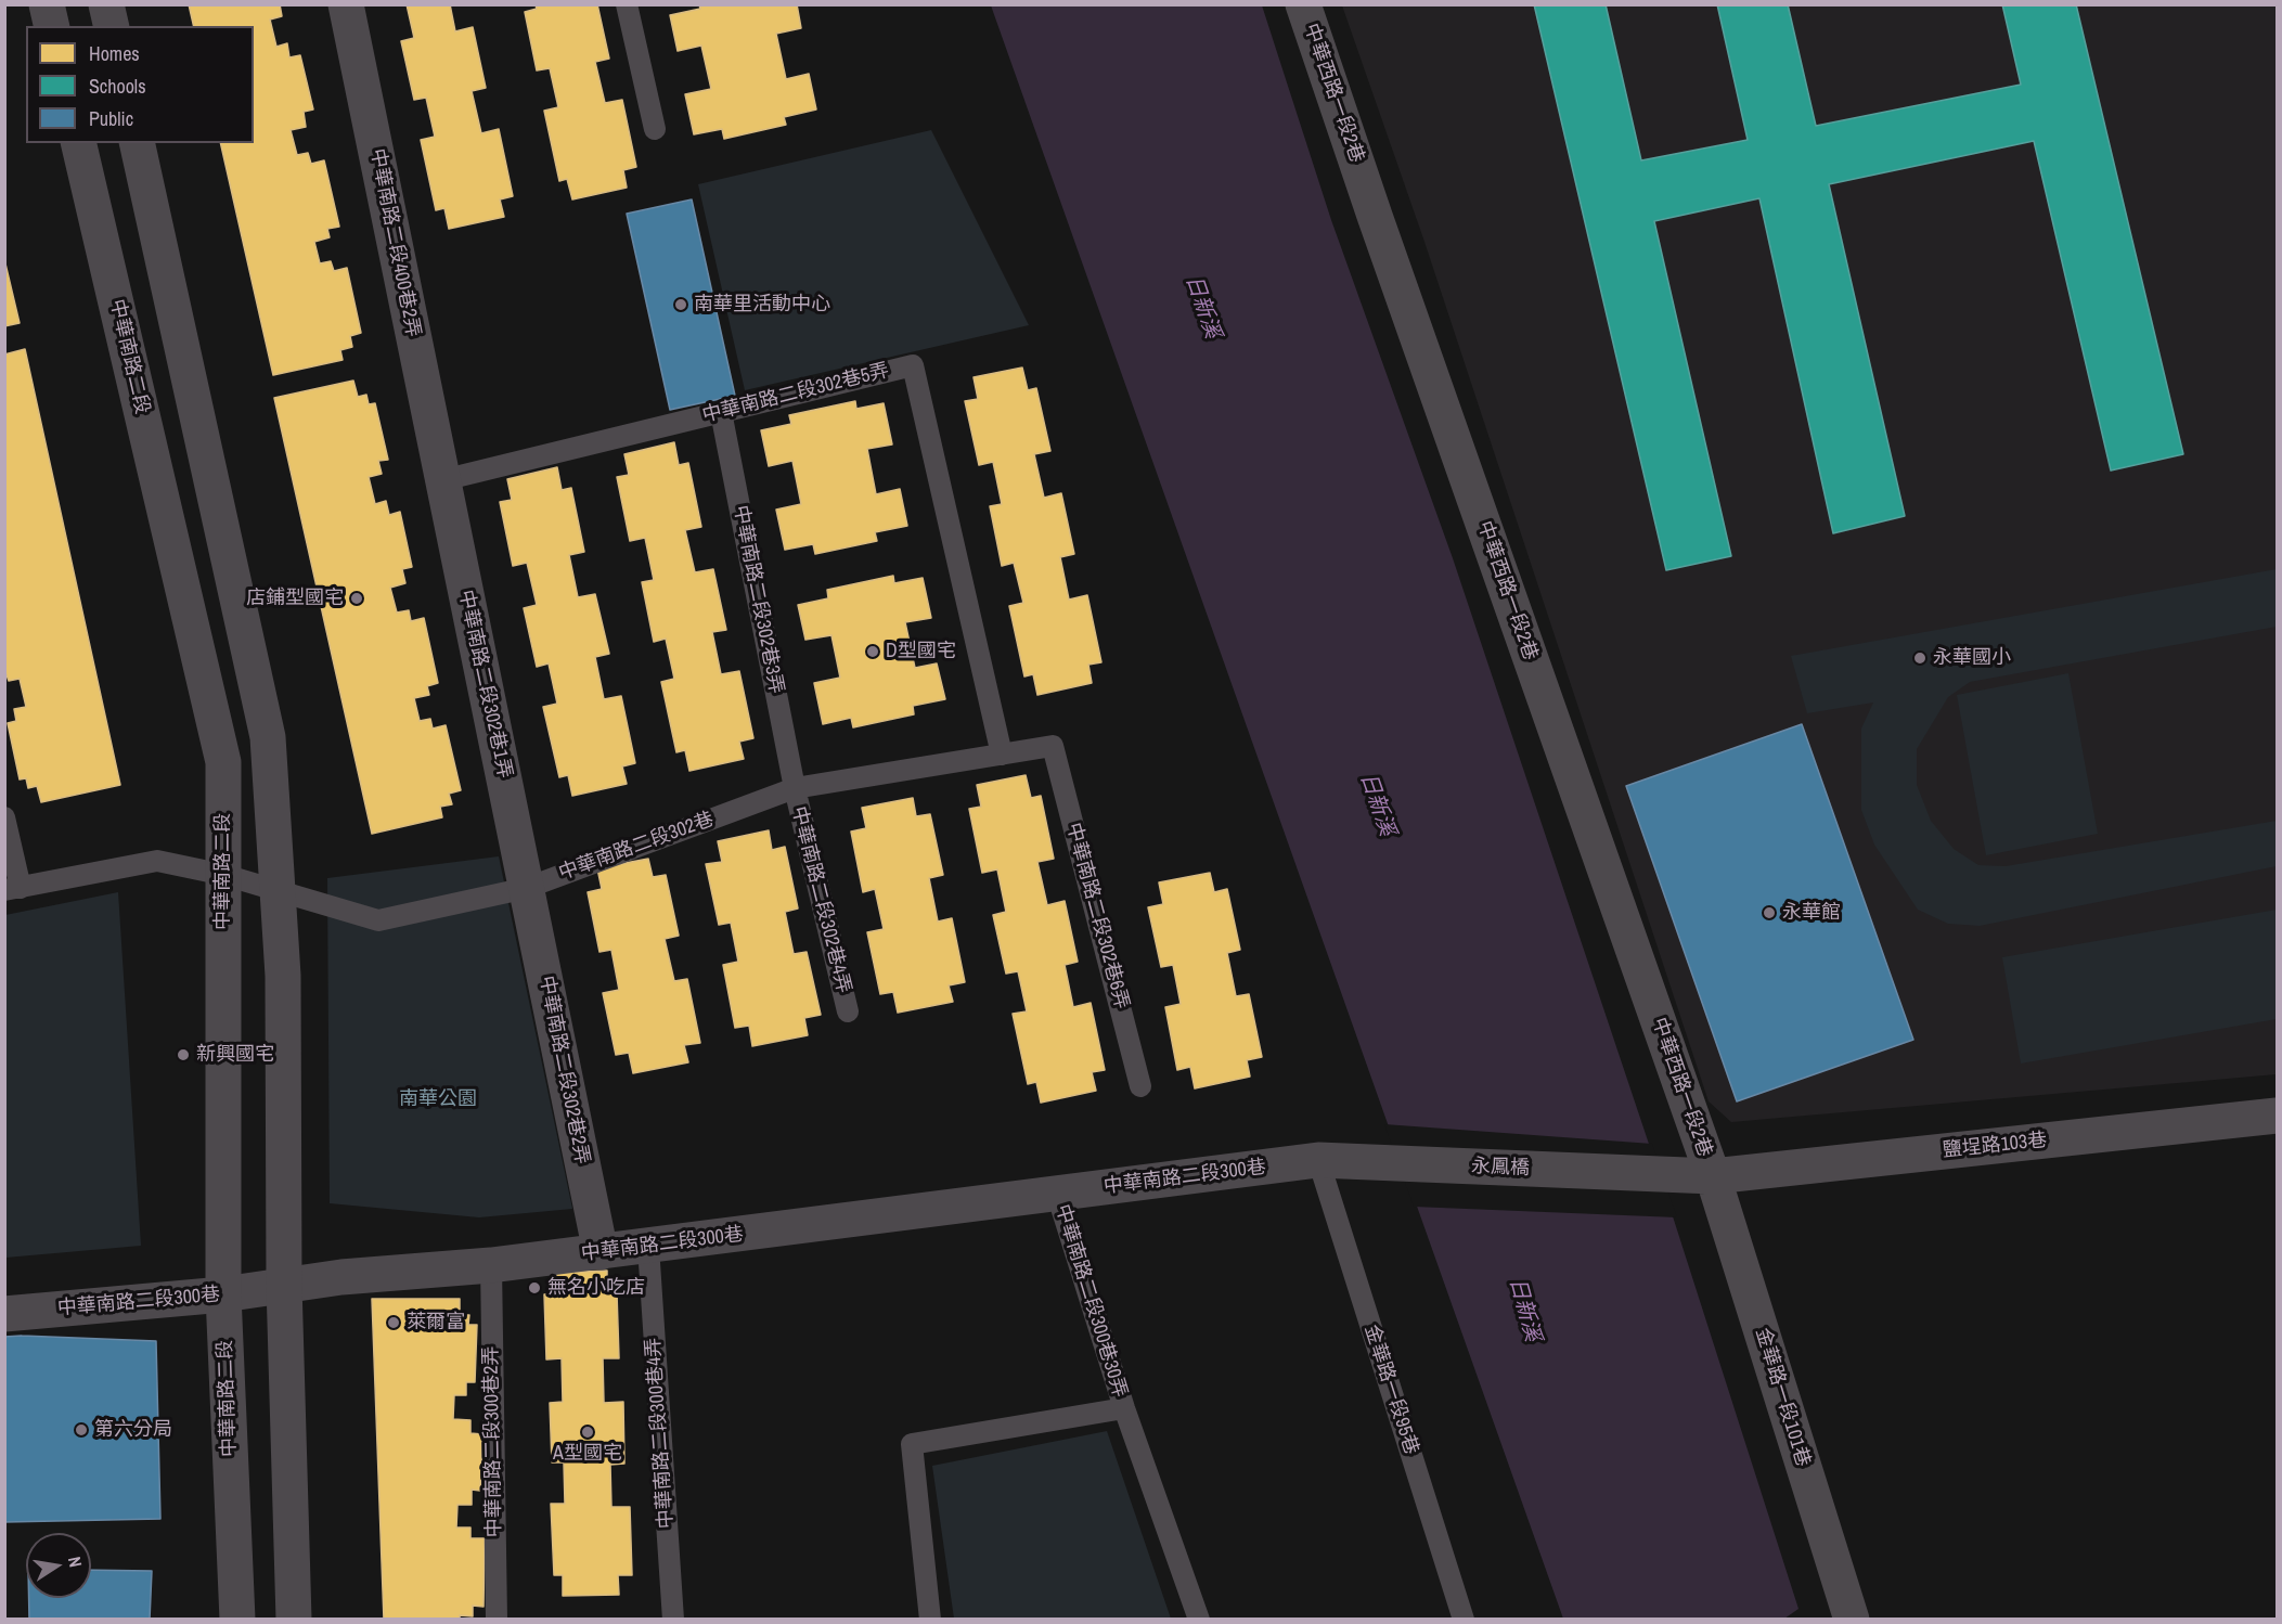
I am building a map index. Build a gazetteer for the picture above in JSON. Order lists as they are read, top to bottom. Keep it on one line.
{"streets":{"street":["中華西路一段2巷","中華南路二段400巷2弄","中華南路二段","中華南路二段302巷1弄","中華南路二段302巷2弄","鹽埕路103巷","永鳳橋","中華南路二段300巷","金華路一段101巷"],"lane":["中華南路二段302巷5弄","中華南路二段302巷3弄","中華南路二段302巷","中華南路二段302巷4弄","中華南路二段302巷6弄","中華南路二段300巷30弄","金華路一段95巷","中華南路二段300巷4弄","中華南路二段300巷2弄"]},"crossings":[["中華西路一段2巷","鹽埕路103巷"],["中華西路一段2巷","永鳳橋"],["中華西路一段2巷","金華路一段101巷"],["中華南路二段400巷2弄","中華南路二段302巷5弄"],["中華南路二段400巷2弄","中華南路二段302巷1弄"],["中華南路二段","中華南路二段302巷"],["中華南路二段","中華南路二段300巷"],["中華南路二段302巷5弄","中華南路二段302巷3弄"],["中華南路二段302巷5弄","中華南路二段302巷1弄"],["中華南路二段302巷5弄","中華南路二段302巷"],["中華南路二段302巷3弄","中華南路二段302巷"],["中華南路二段302巷3弄","中華南路二段302巷4弄"],["中華南路二段302巷1弄","中華南路二段302巷"],["中華南路二段302巷1弄","中華南路二段302巷2弄"],["中華南路二段302巷","中華南路二段302巷4弄"],["中華南路二段302巷","中華南路二段302巷6弄"],["中華南路二段302巷","中華南路二段302巷2弄"],["中華南路二段302巷2弄","中華南路二段300巷"],["鹽埕路103巷","永鳳橋"],["鹽埕路103巷","金華路一段101巷"],["永鳳橋","中華南路二段300巷"],["永鳳橋","金華路一段95巷"],["永鳳橋","金華路一段101巷"],["中華南路二段300巷","中華南路二段300巷30弄"],["中華南路二段300巷","金華路一段95巷"],["中華南路二段300巷","中華南路二段300巷4弄"],["中華南路二段300巷","中華南路二段300巷2弄"]],"water":["日新溪"],"parks":["南華公園"],"places":["南華里活動中心","店鋪型國宅","D型國宅","永華國小","永華館","新興國宅","無名小吃店","萊爾富","第六分局","A型國宅"],"legend":["Homes","Schools","Public"],"north":"right"}
